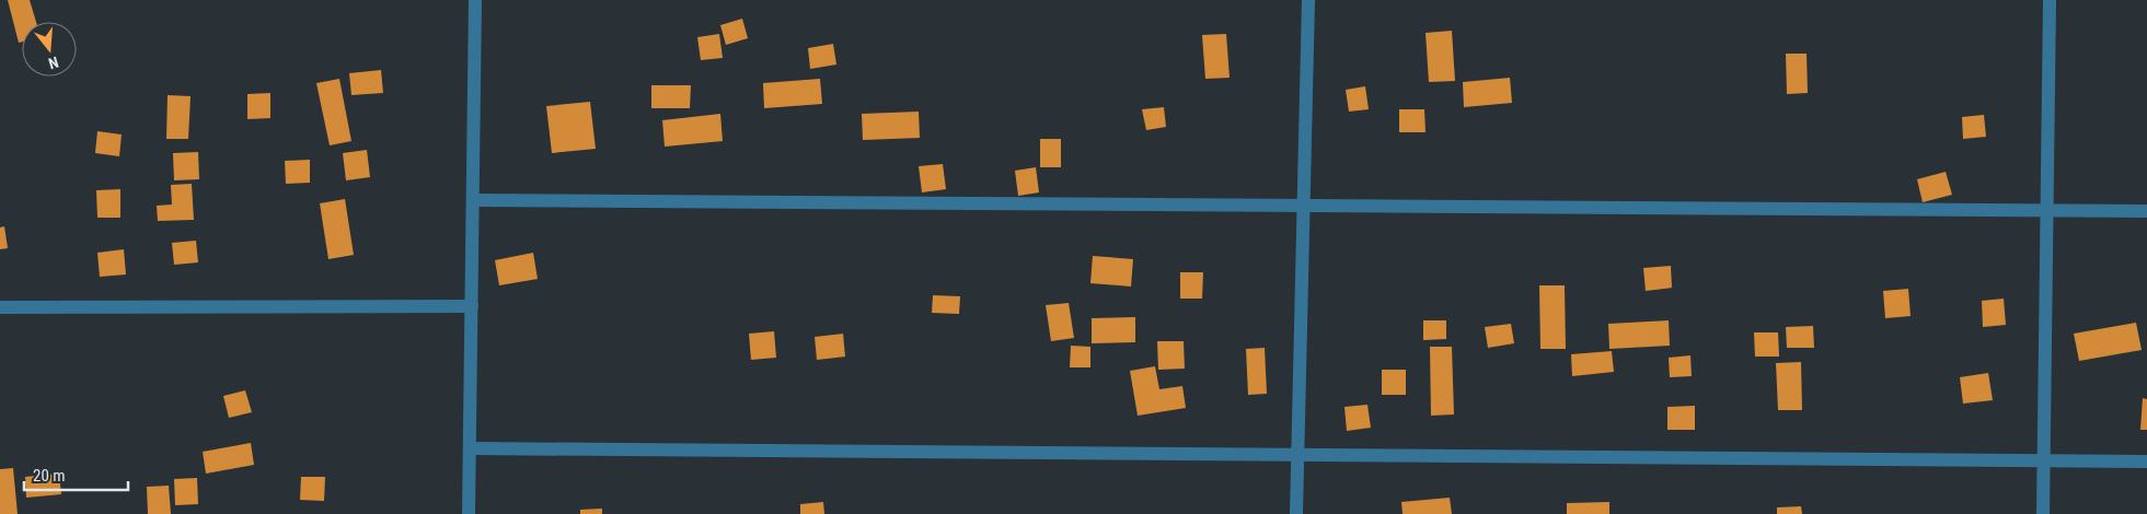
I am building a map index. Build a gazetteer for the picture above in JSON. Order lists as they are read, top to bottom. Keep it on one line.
{"scale_bar":"20 m","north":"bottom"}
